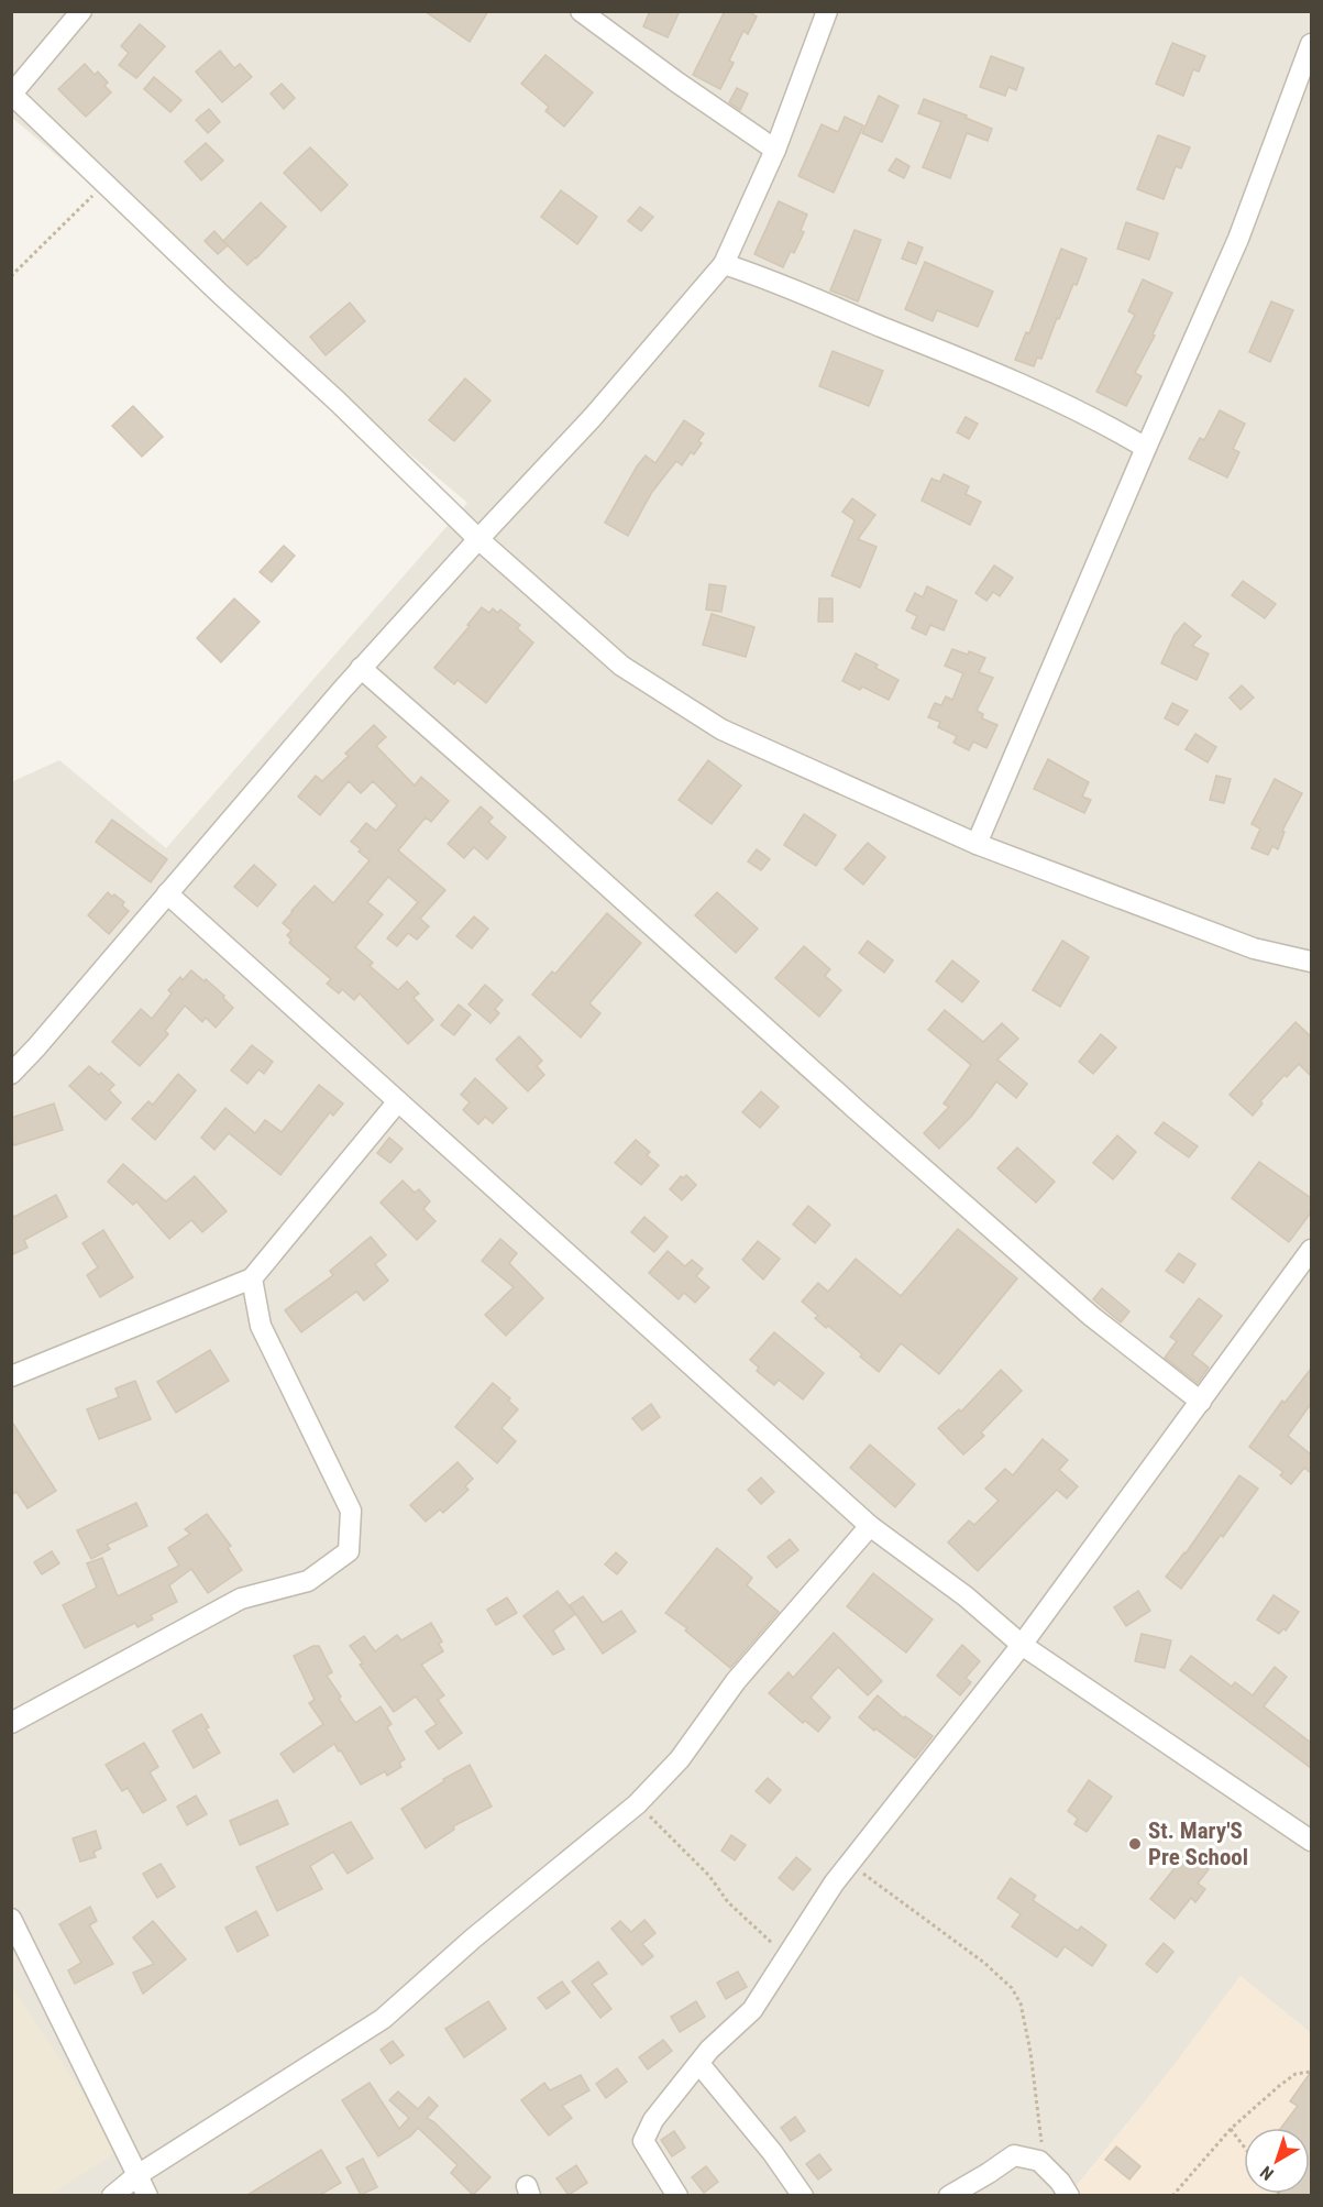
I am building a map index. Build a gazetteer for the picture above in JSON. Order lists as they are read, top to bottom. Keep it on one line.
{"places":["St. Mary'S Pre School"],"north":"bottom left"}
